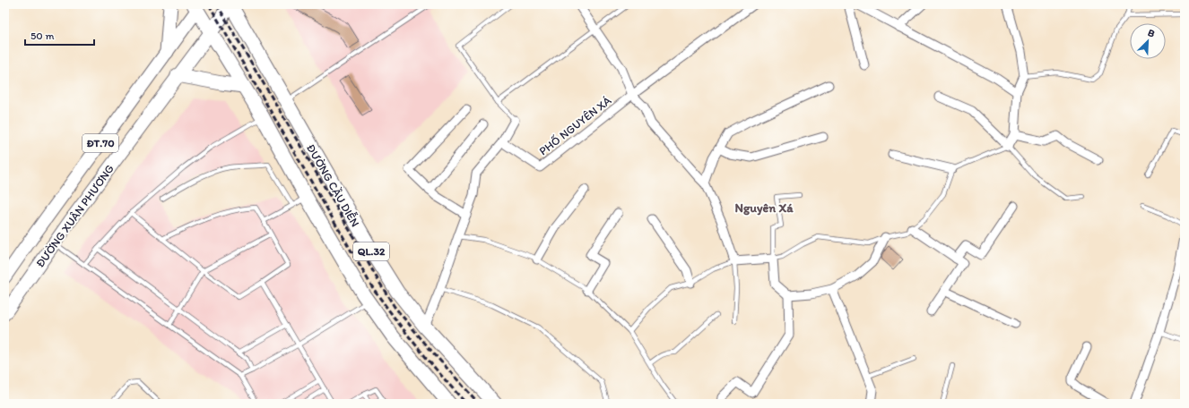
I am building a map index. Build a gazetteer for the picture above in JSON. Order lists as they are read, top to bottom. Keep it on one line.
{"streets":{"highway":["ĐT.70","ĐƯỜNG CẦU DIỄN","QL.32"],"main road":["ĐƯỜNG XUÂN PHƯƠNG"],"street":["PHỐ NGUYÊN XÁ"]},"crossings":[["ĐT.70","ĐƯỜNG CẦU DIỄN"],["ĐT.70","ĐƯỜNG XUÂN PHƯƠNG"],["ĐT.70","QL.32"],["ĐƯỜNG XUÂN PHƯƠNG","QL.32"]],"districts":["Nguyên Xá"],"scale_bar":"50 m","north":"top right"}
